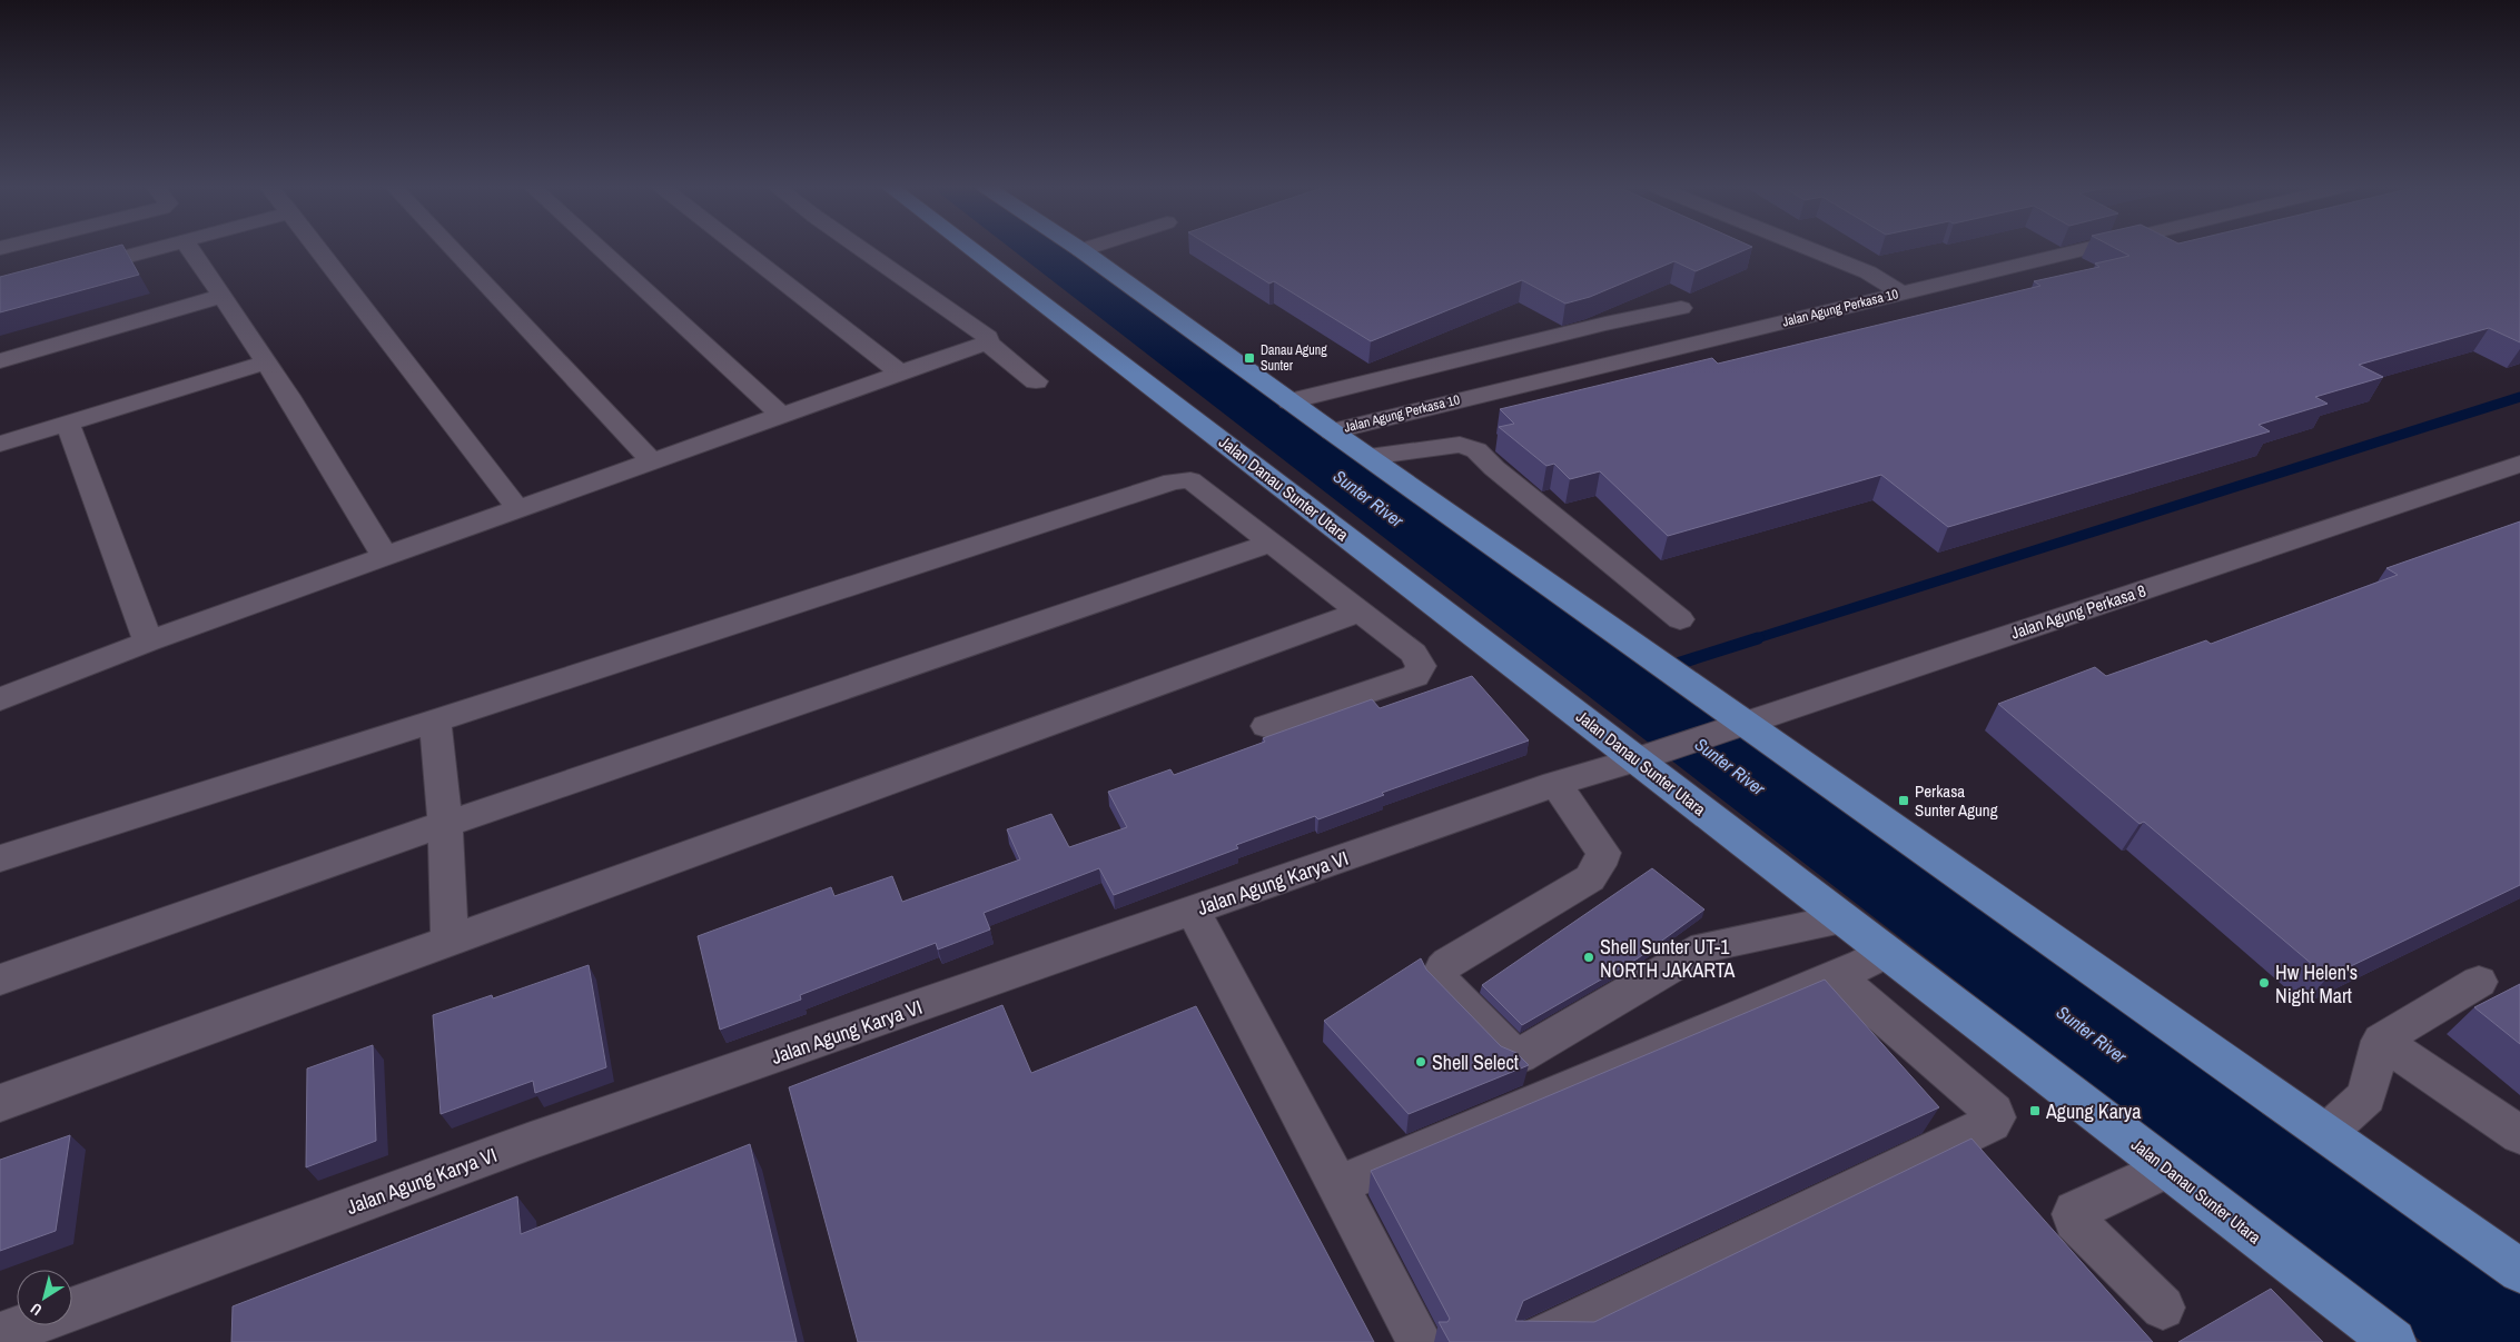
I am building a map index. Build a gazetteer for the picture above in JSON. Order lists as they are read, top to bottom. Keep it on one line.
{"streets":{"main road":["Jalan Danau Sunter Utara"],"street":["Jalan Agung Perkasa 10","Jalan Agung Perkasa 8","Jalan Agung Karya VI"]},"crossings":[["Jalan Danau Sunter Utara","Jalan Agung Perkasa 8"],["Jalan Danau Sunter Utara","Jalan Agung Karya VI"],["Jalan Agung Perkasa 8","Jalan Agung Karya VI"]],"water":["Sunter River"],"places":{"transit":["Danau Agung Sunter","Perkasa Sunter Agung","Agung Karya"],"other":["Shell Sunter UT-1 NORTH JAKARTA","Hw Helen's Night Mart","Shell Select"]},"north":"bottom left"}
